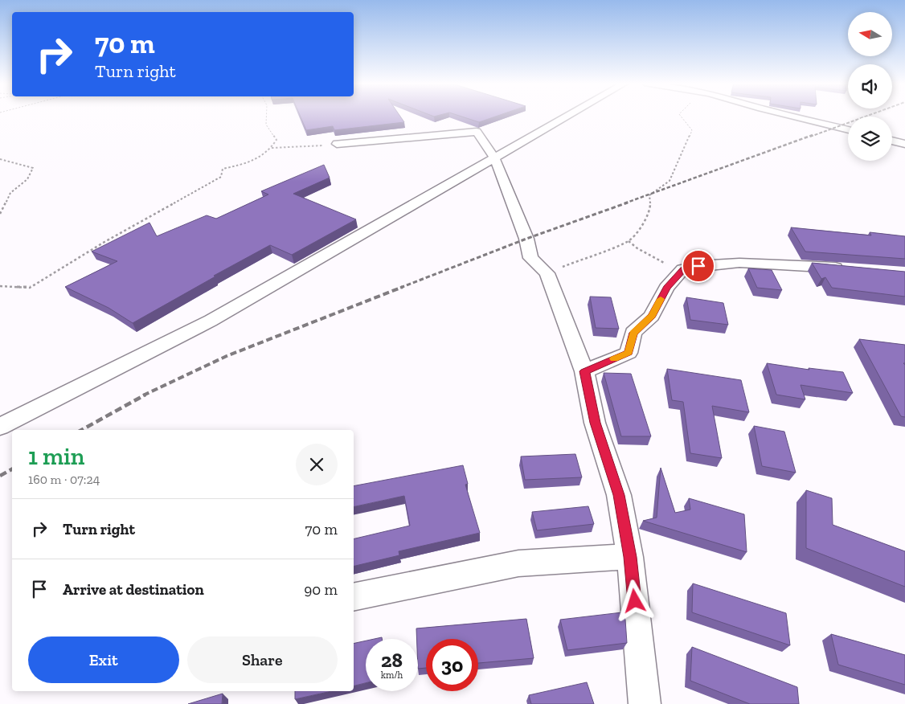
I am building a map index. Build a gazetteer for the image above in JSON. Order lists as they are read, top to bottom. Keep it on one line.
{"north":"left","page":{"turn":["70 m","Turn right"],"heading":["1 min","160 m · 07:24"],"list":[{"name":"Turn right","value":"70 m"},{"name":"Arrive at destination","value":"90 m"}],"buttons":["Exit","Share"],"speed":"28 km/h","limit":"30"}}
